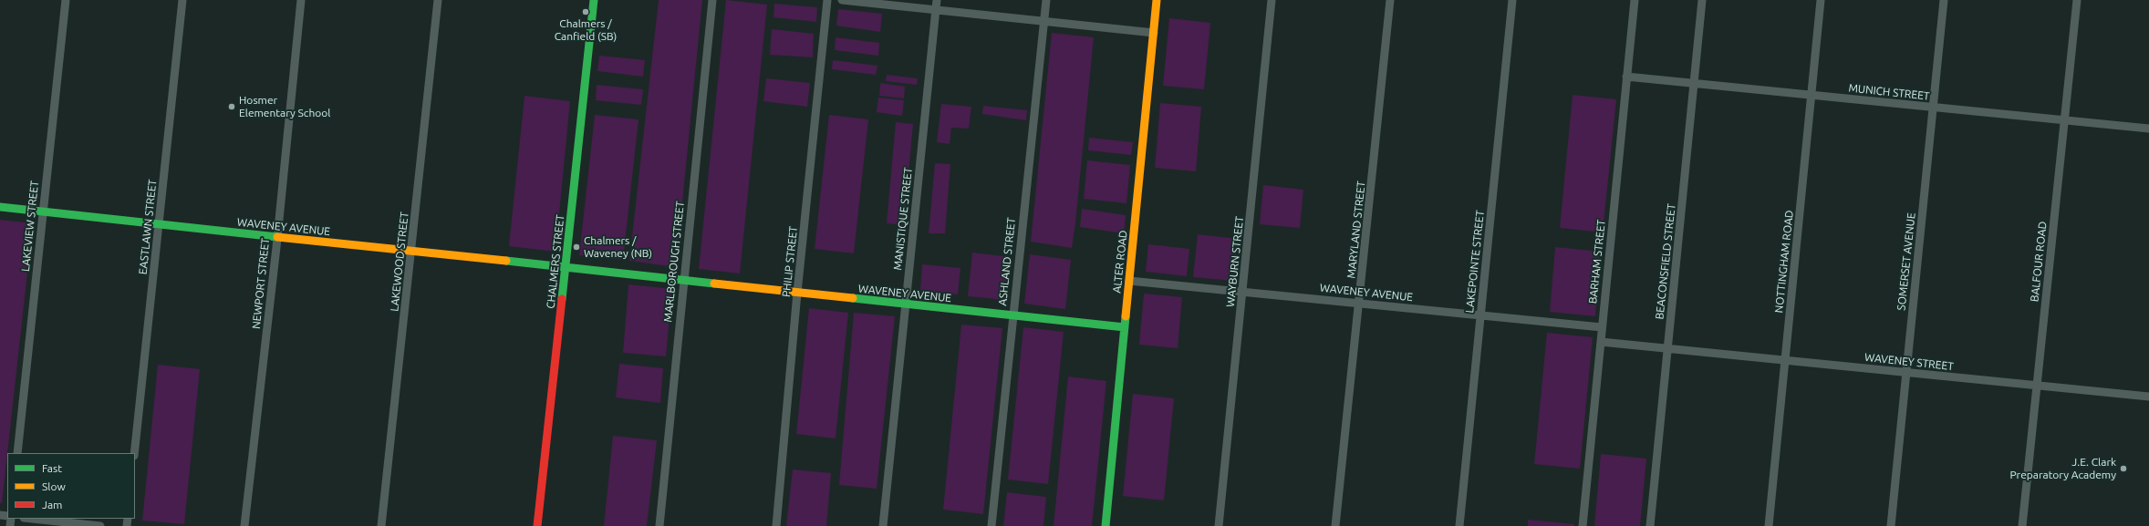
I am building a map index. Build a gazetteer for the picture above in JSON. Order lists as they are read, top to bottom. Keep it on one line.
{"streets":{"street":["MUNICH STREET","MANISTIQUE STREET","LAKEVIEW STREET","EASTLAWN STREET","WAVENEY AVENUE","MARYLAND STREET","LAKEWOOD STREET","CHALMERS STREET","MARLBOROUGH STREET","PHILIP STREET","ASHLAND STREET","ALTER ROAD","WAYBURN STREET","LAKEPOINTE STREET","BARHAM STREET","BEACONSFIELD STREET","NOTTINGHAM ROAD","SOMERSET AVENUE","BALFOUR ROAD","NEWPORT STREET","WAVENEY STREET"]},"crossings":[["MUNICH STREET","BARHAM STREET"],["MUNICH STREET","BEACONSFIELD STREET"],["MUNICH STREET","NOTTINGHAM ROAD"],["MUNICH STREET","SOMERSET AVENUE"],["MUNICH STREET","BALFOUR ROAD"],["MANISTIQUE STREET","WAVENEY AVENUE"],["LAKEVIEW STREET","WAVENEY AVENUE"],["EASTLAWN STREET","WAVENEY AVENUE"],["WAVENEY AVENUE","MARYLAND STREET"],["WAVENEY AVENUE","LAKEWOOD STREET"],["WAVENEY AVENUE","CHALMERS STREET"],["WAVENEY AVENUE","MARLBOROUGH STREET"],["WAVENEY AVENUE","PHILIP STREET"],["WAVENEY AVENUE","ASHLAND STREET"],["WAVENEY AVENUE","ALTER ROAD"],["WAVENEY AVENUE","WAYBURN STREET"],["WAVENEY AVENUE","LAKEPOINTE STREET"],["WAVENEY AVENUE","BARHAM STREET"],["WAVENEY AVENUE","NEWPORT STREET"],["BEACONSFIELD STREET","WAVENEY STREET"],["NOTTINGHAM ROAD","WAVENEY STREET"],["SOMERSET AVENUE","WAVENEY STREET"],["BALFOUR ROAD","WAVENEY STREET"]],"places":["Chalmers / Canfield (SB)","Hosmer Elementary School","Chalmers / Waveney (NB)","J.E. Clark Preparatory Academy"],"legend":["Fast","Slow","Jam"]}
